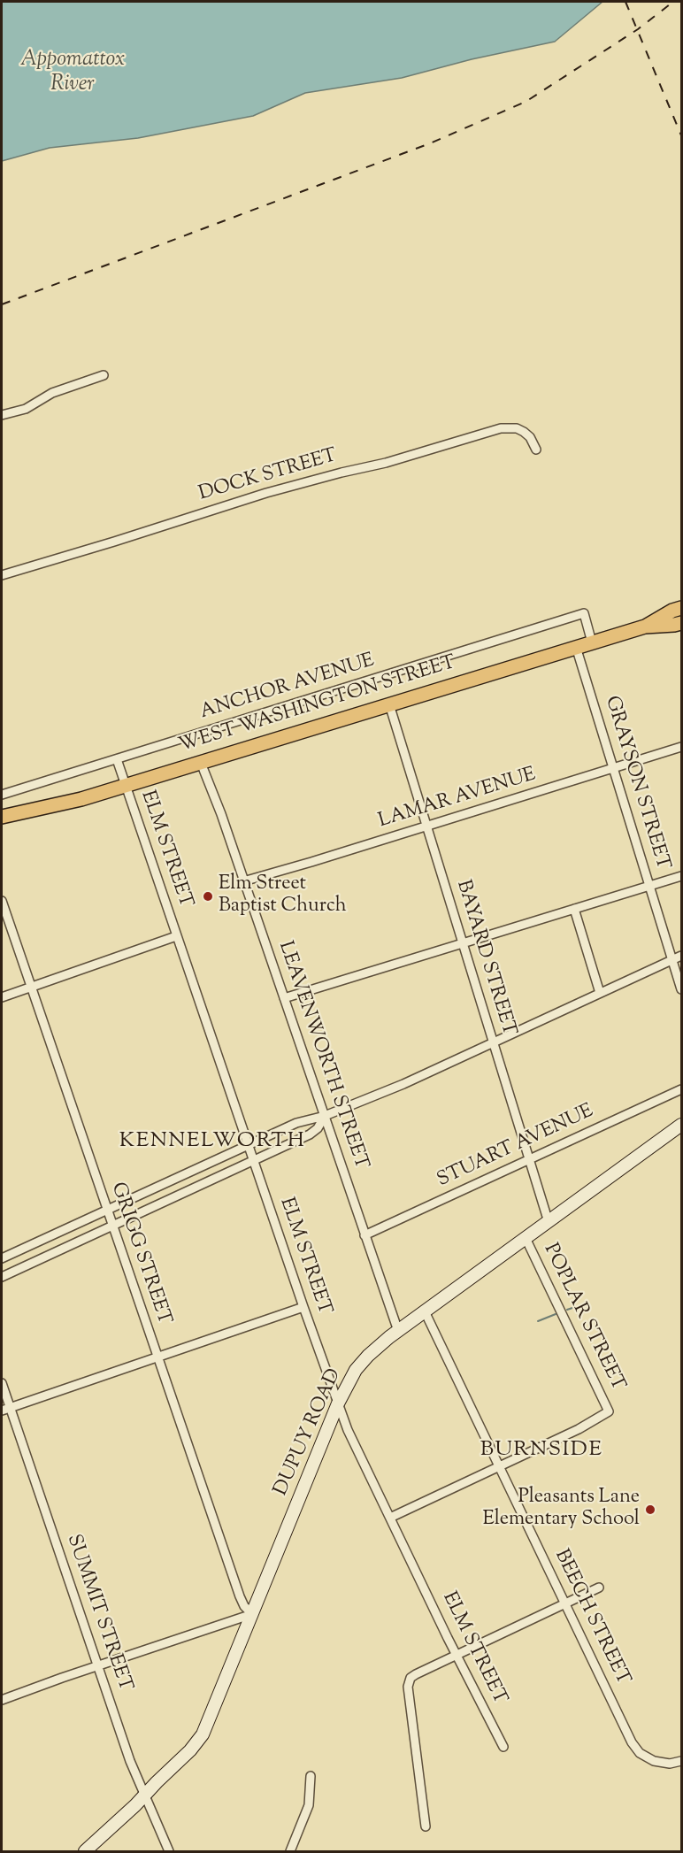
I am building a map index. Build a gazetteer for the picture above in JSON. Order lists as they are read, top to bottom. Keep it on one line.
{"streets":{"main road":["WEST WASHINGTON STREET"],"street":["DOCK STREET","ANCHOR AVENUE","GRAYSON STREET","LAMAR AVENUE","ELM STREET","BAYARD STREET","LEAVENWORTH STREET","STUART AVENUE","GRIGG STREET","POPLAR STREET","DUPUY ROAD","SUMMIT STREET","BEECH STREET"]},"crossings":[["ANCHOR AVENUE","WEST WASHINGTON STREET"],["ANCHOR AVENUE","ELM STREET"],["WEST WASHINGTON STREET","GRAYSON STREET"],["WEST WASHINGTON STREET","ELM STREET"],["WEST WASHINGTON STREET","BAYARD STREET"],["WEST WASHINGTON STREET","LEAVENWORTH STREET"],["GRAYSON STREET","LAMAR AVENUE"],["LAMAR AVENUE","BAYARD STREET"],["LAMAR AVENUE","LEAVENWORTH STREET"],["ELM STREET","DUPUY ROAD"],["BAYARD STREET","STUART AVENUE"],["BAYARD STREET","DUPUY ROAD"],["LEAVENWORTH STREET","STUART AVENUE"],["LEAVENWORTH STREET","DUPUY ROAD"],["GRIGG STREET","DUPUY ROAD"],["POPLAR STREET","DUPUY ROAD"],["POPLAR STREET","BEECH STREET"],["DUPUY ROAD","SUMMIT STREET"],["DUPUY ROAD","BEECH STREET"]],"districts":["KENNELWORTH","BURNSIDE"],"water":["Appomattox River"],"places":["Elm Street Baptist Church","Pleasants Lane Elementary School"]}
